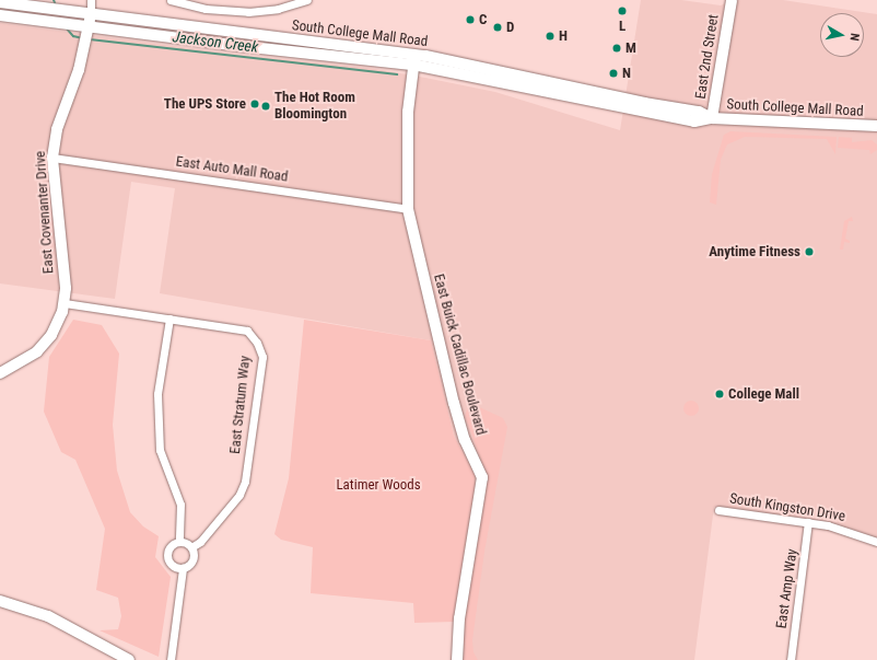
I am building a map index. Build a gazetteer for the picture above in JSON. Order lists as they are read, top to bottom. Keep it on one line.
{"streets":{"main road":["South College Mall Road","East 2nd Street","East Covenanter Drive","East Buick Cadillac Boulevard"],"street":["East Auto Mall Road","East Stratum Way","South Kingston Drive","East Amp Way"]},"crossings":[["South College Mall Road","East 2nd Street"],["South College Mall Road","East Covenanter Drive"],["South College Mall Road","East Buick Cadillac Boulevard"],["East Auto Mall Road","East Covenanter Drive"],["East Auto Mall Road","East Buick Cadillac Boulevard"],["East Covenanter Drive","East Stratum Way"],["South Kingston Drive","East Amp Way"]],"water":["Jackson Creek"],"parks":["Latimer Woods"],"places":["L","C","D","H","M","N","The UPS Store","The Hot Room Bloomington","Anytime Fitness","College Mall"],"north":"right"}
